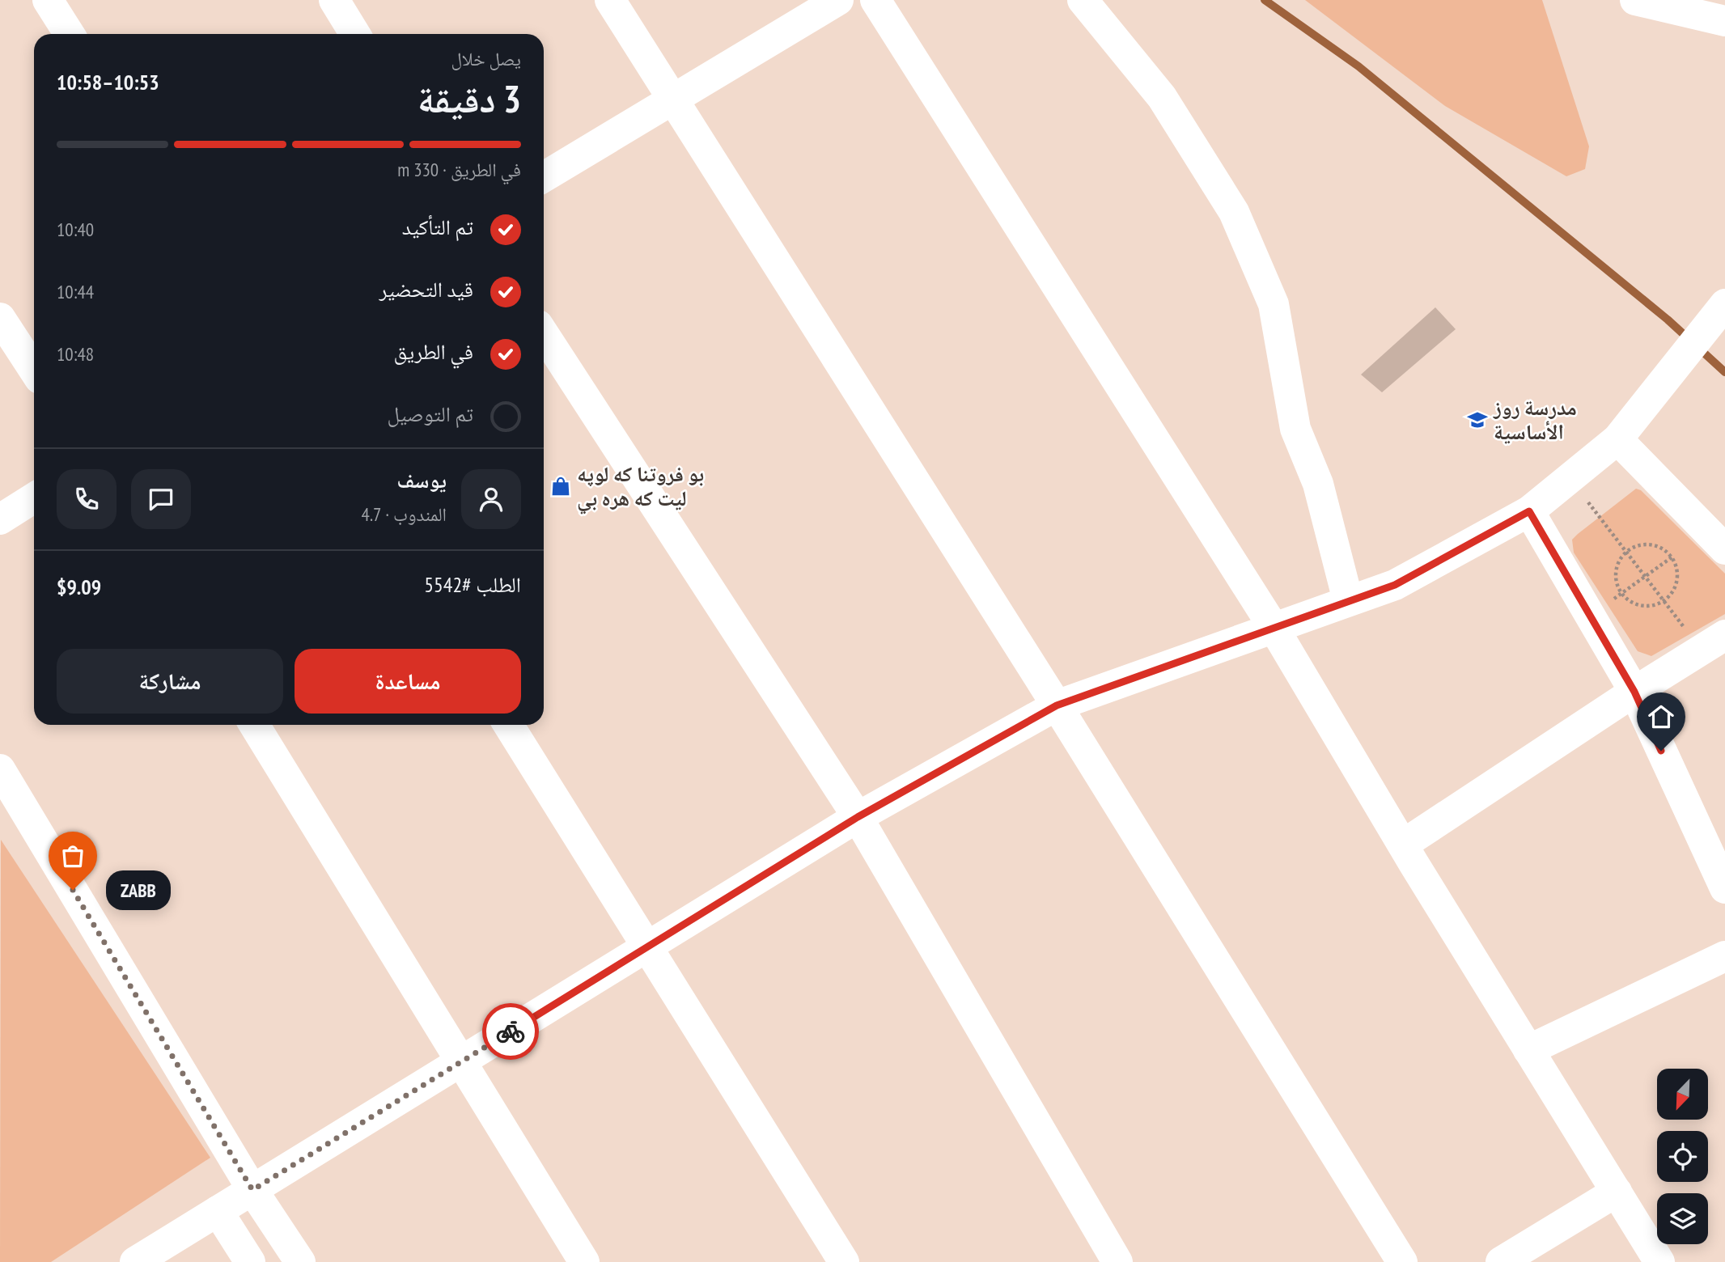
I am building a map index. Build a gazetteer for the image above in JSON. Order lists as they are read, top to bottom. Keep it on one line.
{"places":{"school or university":["مدرسة روز الأساسية"],"shop":["بو فروتنا كه لوپه ليت كه هره بي"],"other":["ZABB"]},"north":"bottom left","page":{"heading":["3 دقيقة","يصل خلال","10:53–10:58"],"panel":["يوسف","المندوب · 4.7","الطلب #5542","$9.09"],"bar":"في الطريق · 330 m","list":[["تم التأكيد","10:40"],["قيد التحضير","10:44"],["في الطريق","10:48"],"تم التوصيل"],"buttons":["مساعدة","مشاركة"],"bubble":"ZABB"}}
